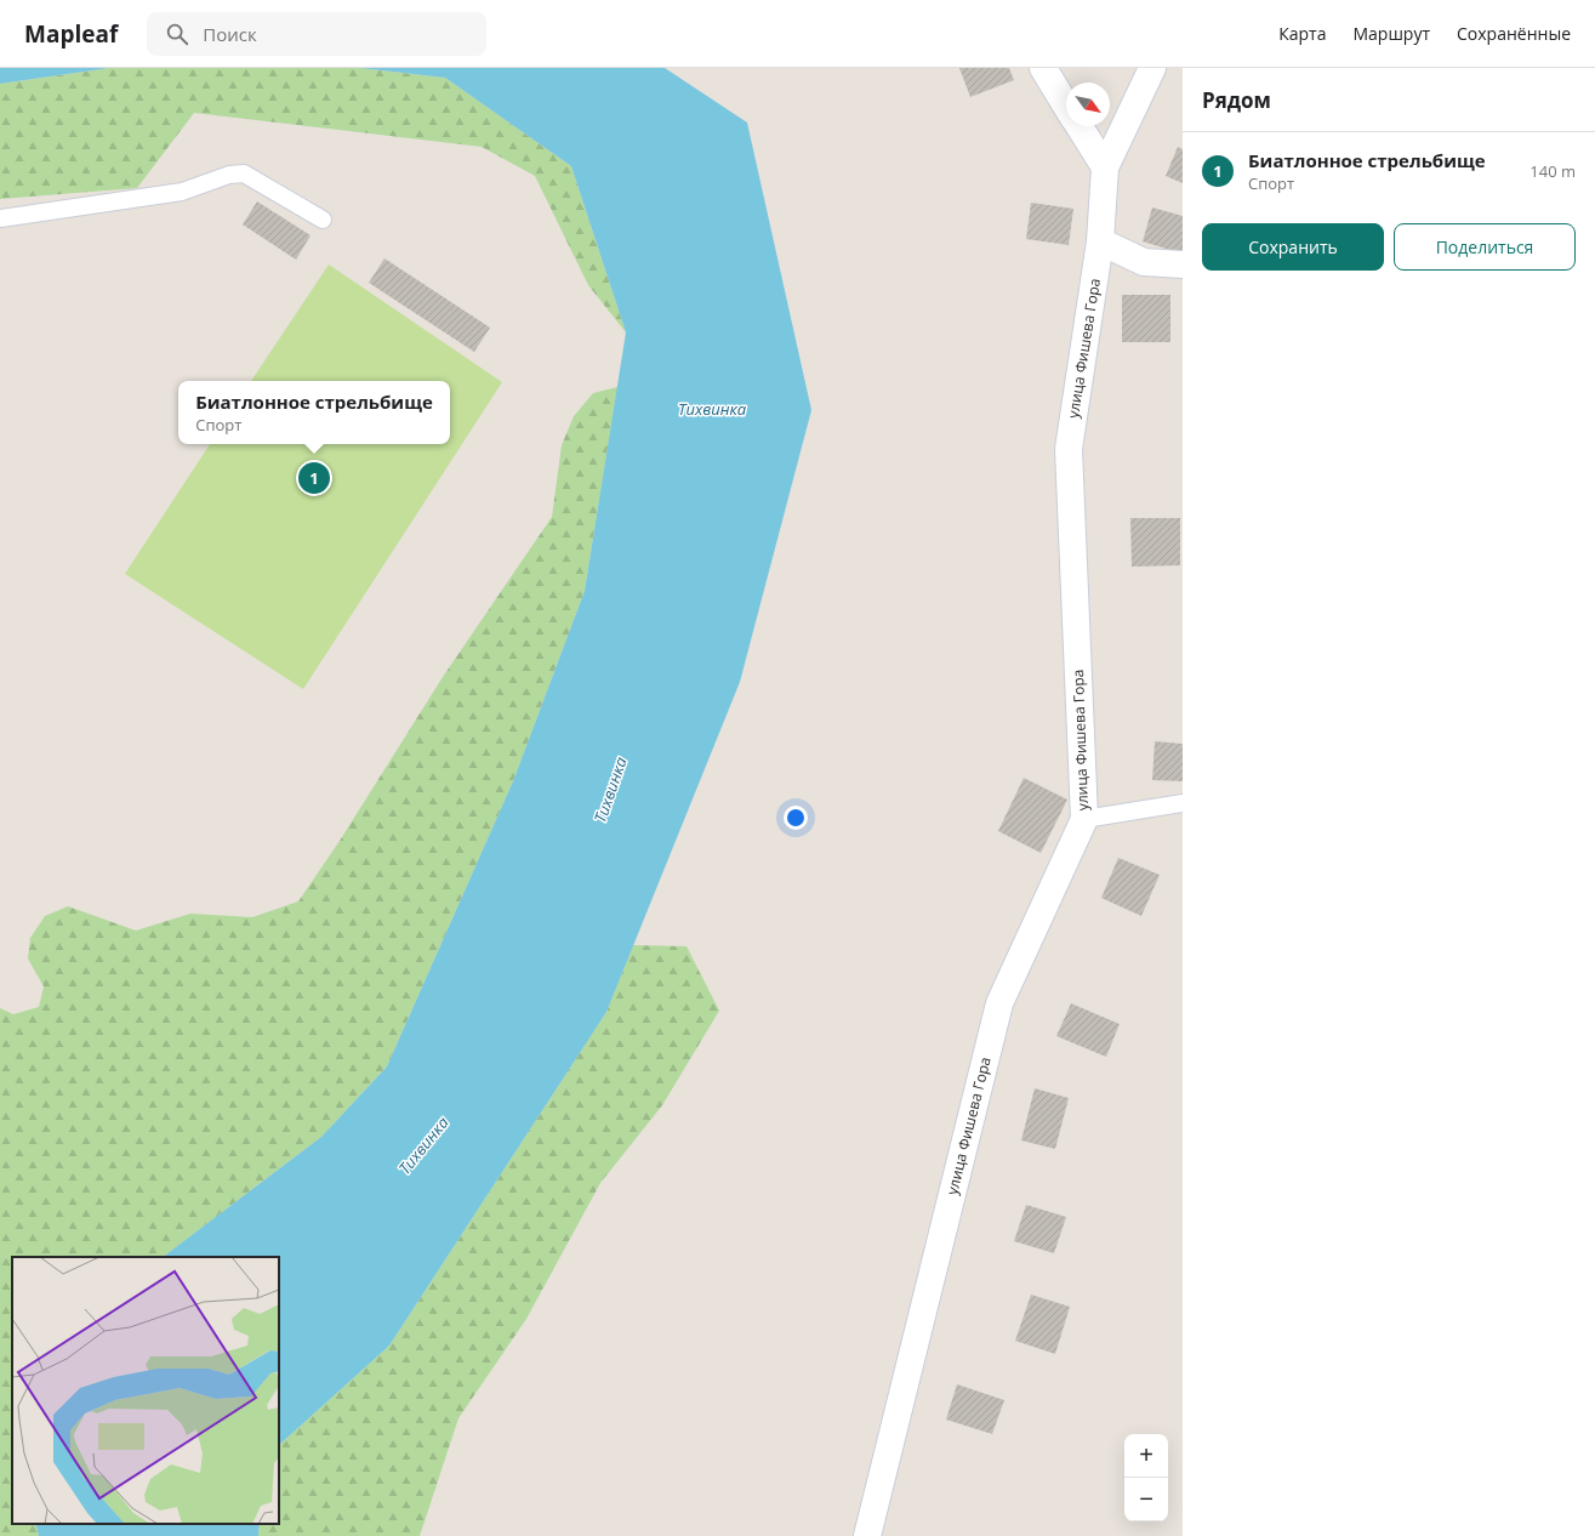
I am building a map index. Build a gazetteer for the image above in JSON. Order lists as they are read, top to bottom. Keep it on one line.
{"streets":{"street":["улица Фишева Гора"]},"water":["Тихвинка"],"north":"bottom right","page":{"header":"Mapleaf","search":"Поиск","nav":["Карта","Маршрут","Сохранённые"],"heading":"Рядом","list":[{"mark":"1","name":"Биатлонное стрельбище","note":"Спорт","value":"140 m"}],"buttons":["Сохранить","Поделиться"],"popup":["Биатлонное стрельбище","Спорт"],"pins":"1","map_buttons":["+","−"]}}
